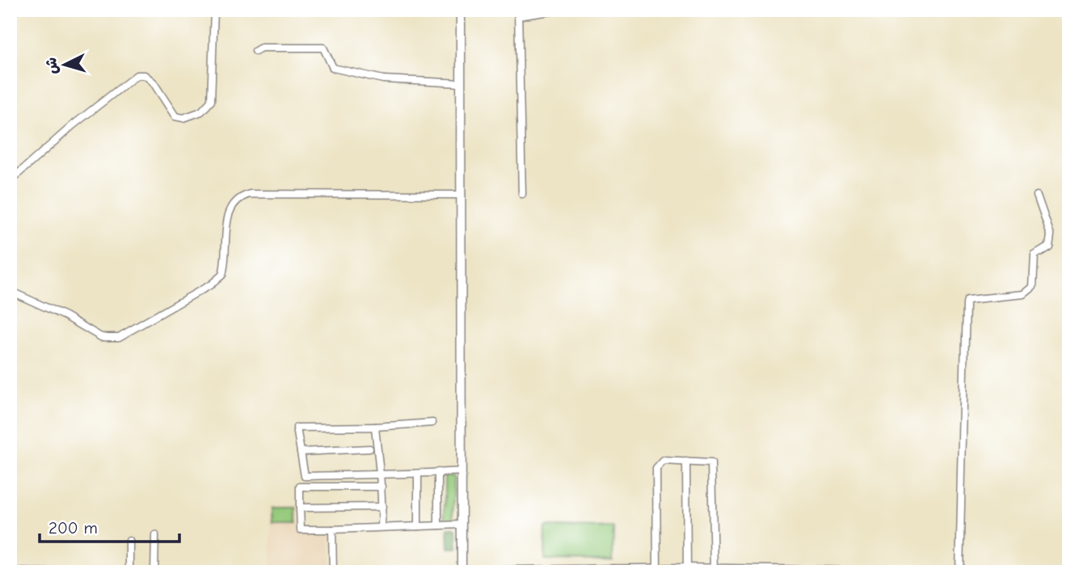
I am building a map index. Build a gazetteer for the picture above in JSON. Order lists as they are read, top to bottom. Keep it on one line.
{"scale_bar":"200 m","north":"left"}
